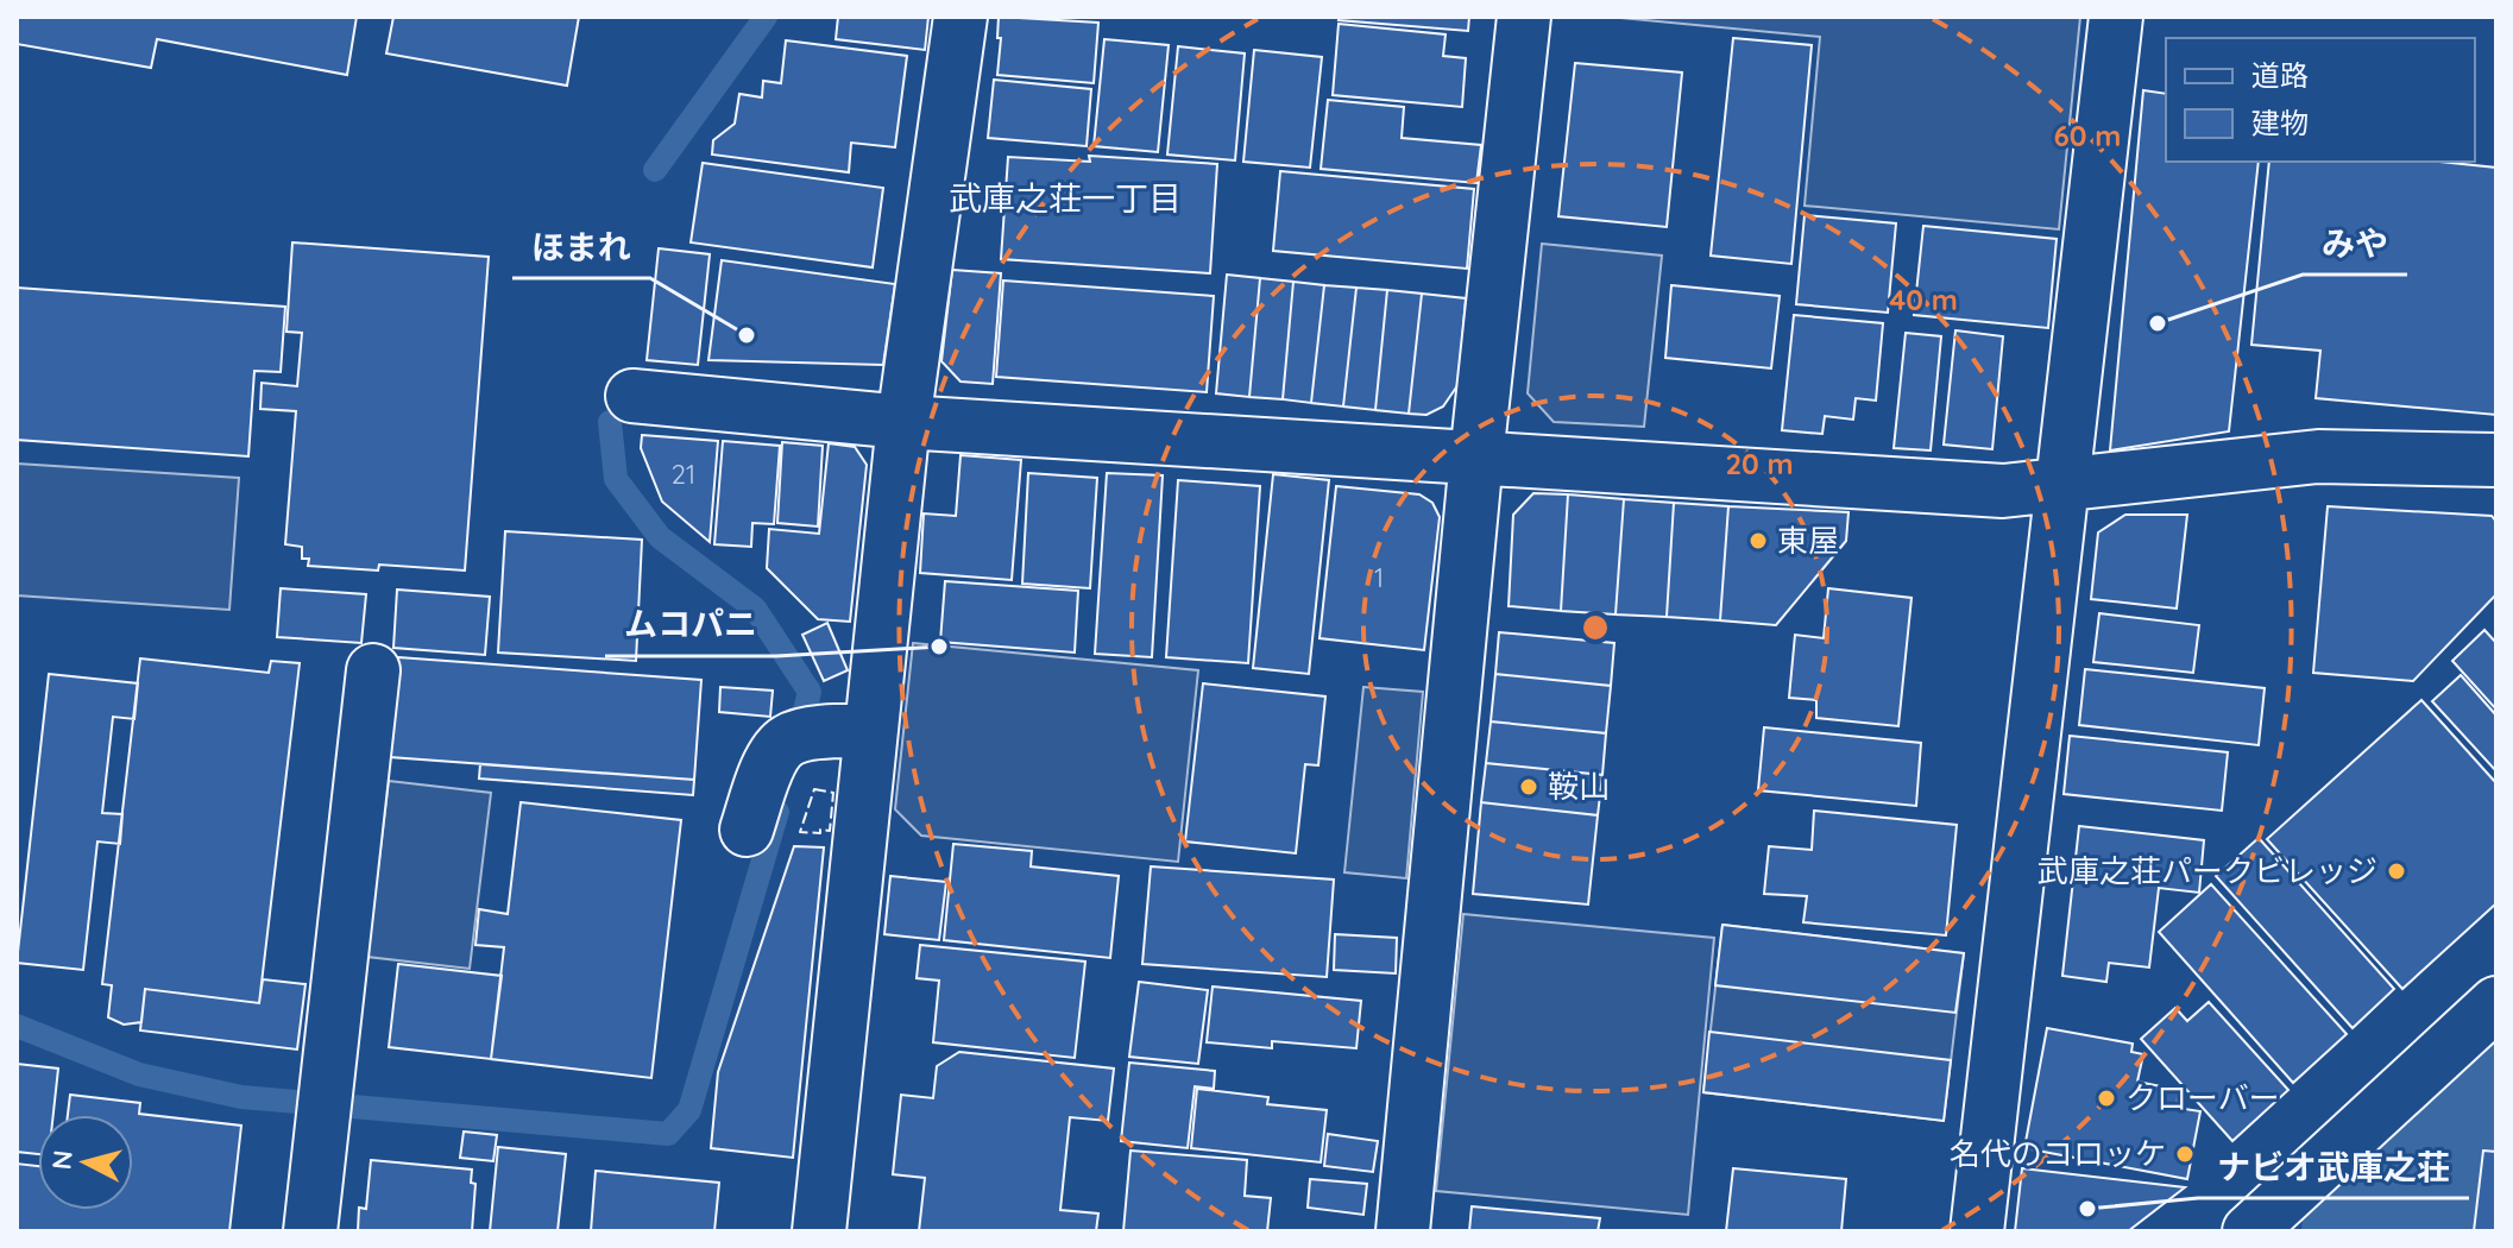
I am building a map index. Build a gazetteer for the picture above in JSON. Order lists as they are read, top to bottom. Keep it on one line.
{"districts":["武庫之荘一丁目"],"places":["みや","ほまれ","東屋","ムコパニ","鞍山","武庫之荘パークビレッジ","クローバー","名代のコロッケ","ナビオ武庫之荘"],"house_numbers":["21","1"],"legend":["道路","建物"],"north":"left","rings":["60 m","40 m","20 m"]}
